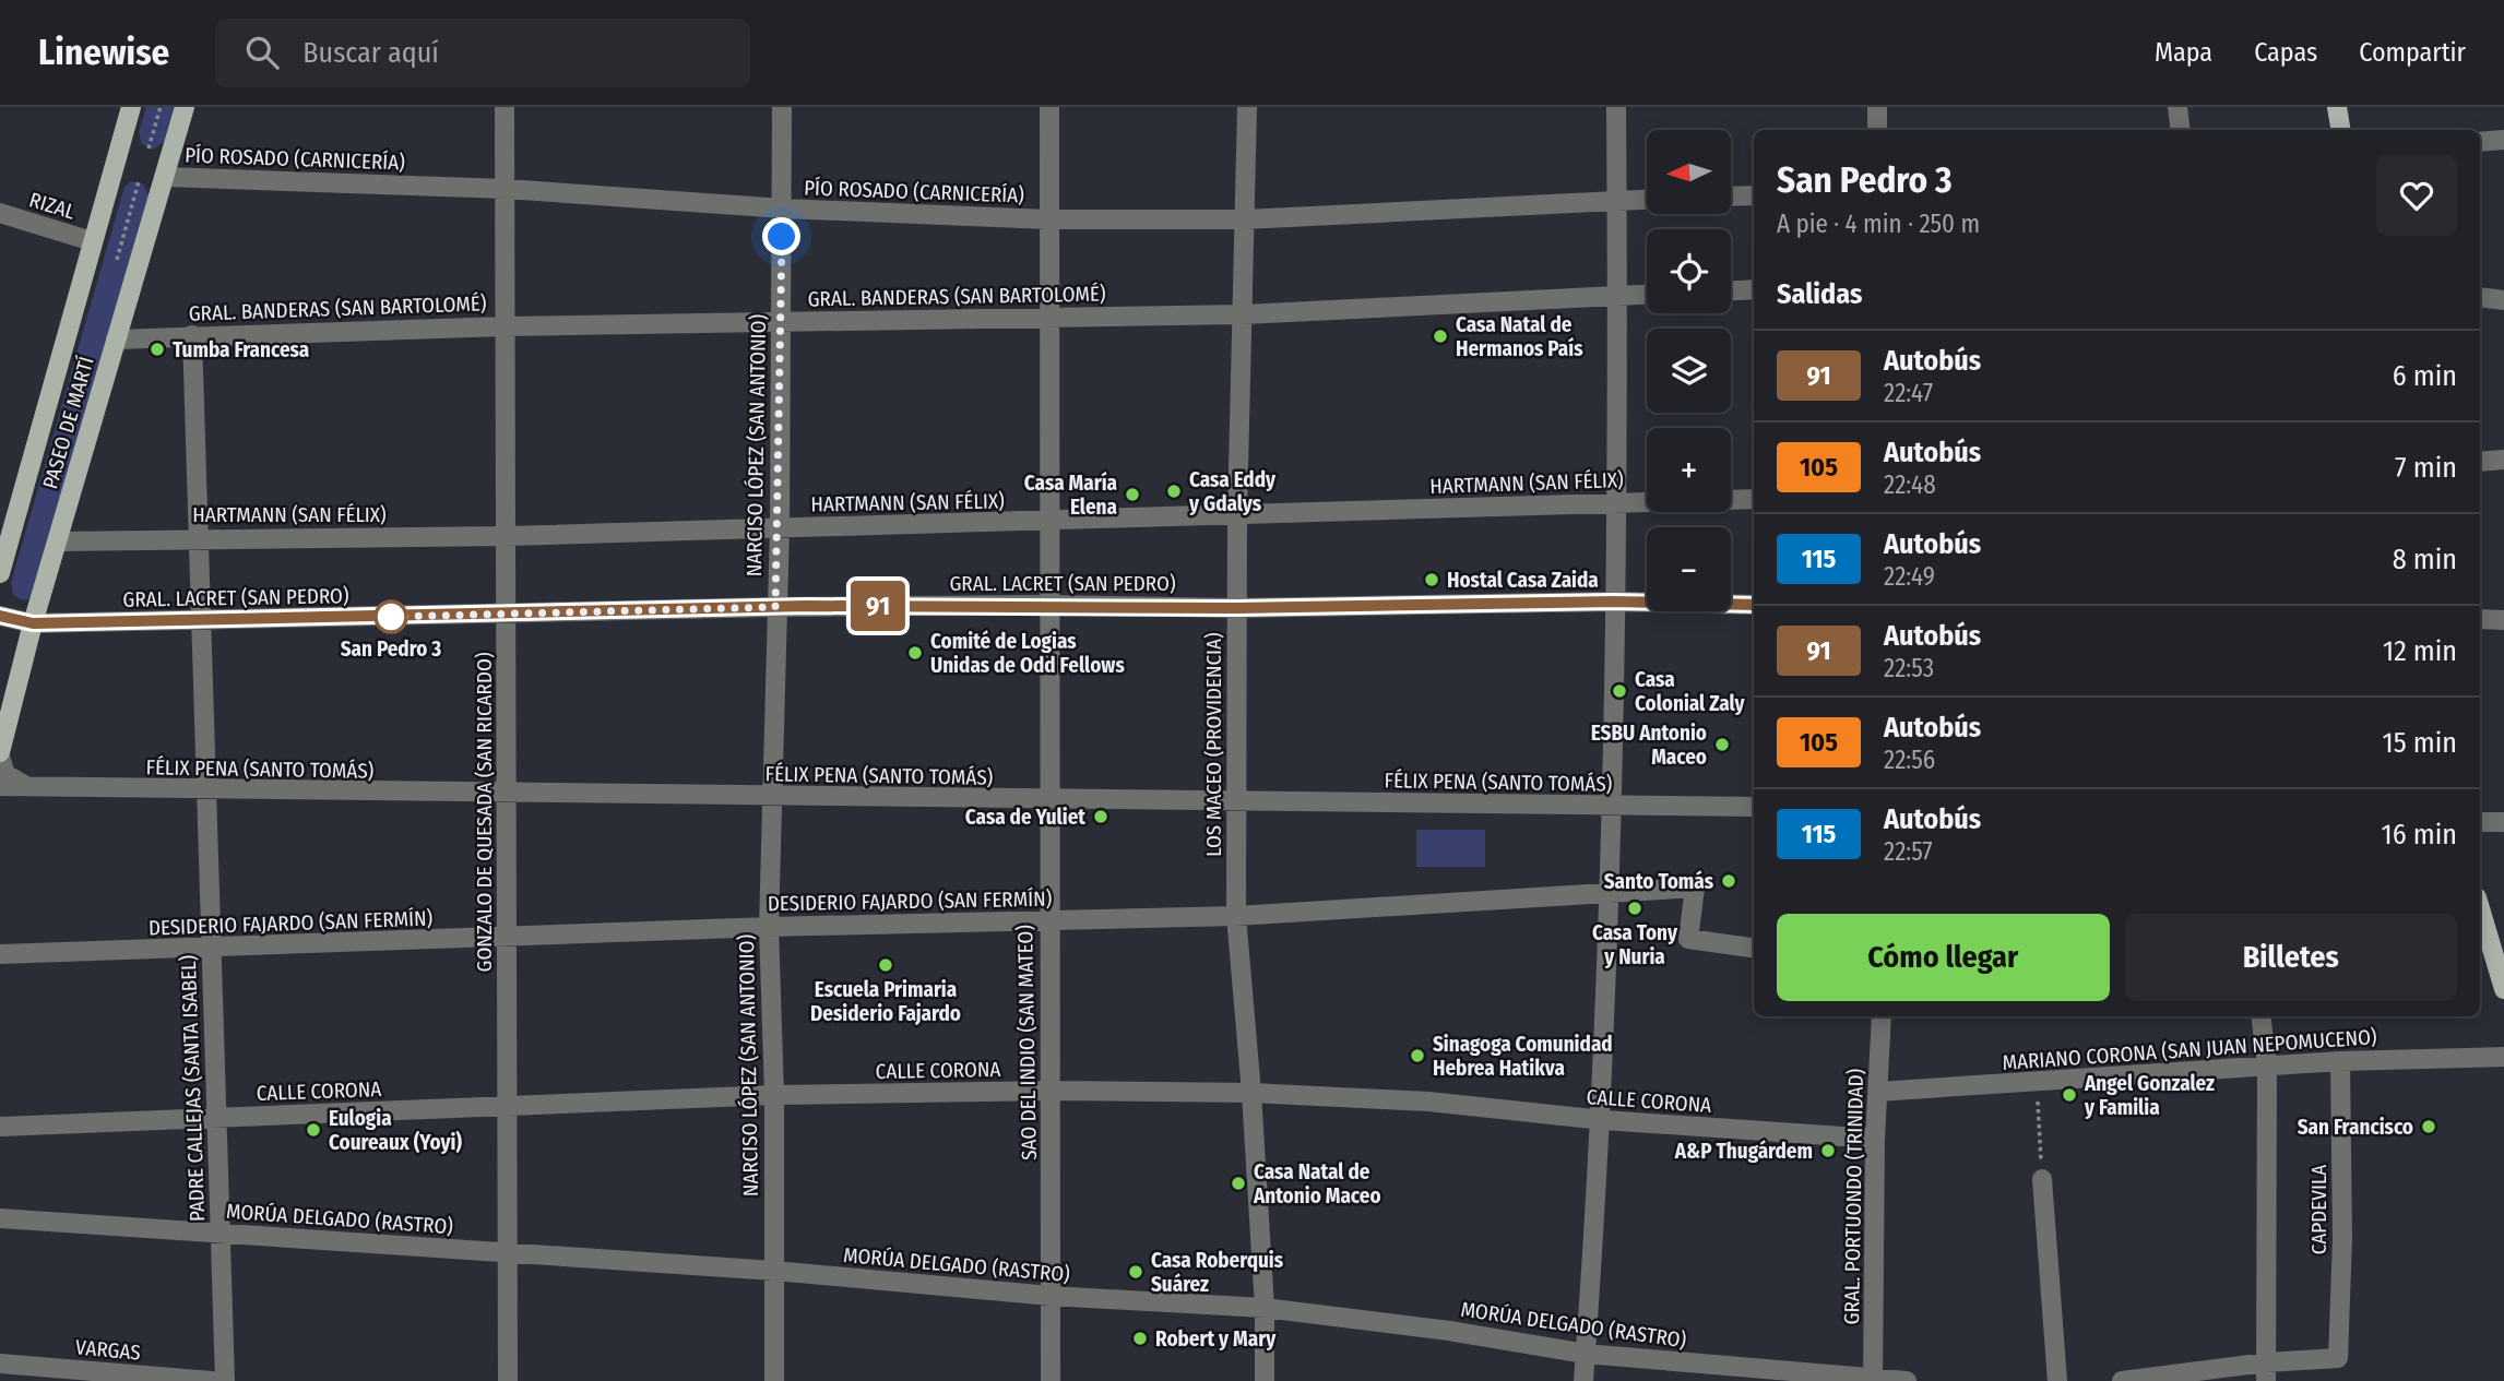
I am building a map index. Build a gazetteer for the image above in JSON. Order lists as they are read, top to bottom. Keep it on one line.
{"streets":{"main road":["PASEO DE MARTÍ"],"street":["PÍO ROSADO (CARNICERÍA)","RIZAL","GRAL. BANDERAS (SAN BARTOLOMÉ)","NARCISO LÓPEZ (SAN ANTONIO)","HARTMANN (SAN FÉLIX)","GRAL. LACRET (SAN PEDRO)","LOS MACEO (PROVIDENCIA)","FÉLIX PENA (SANTO TOMÁS)","GONZALO DE QUESADA (SAN RICARDO)","DESIDERIO FAJARDO (SAN FERMÍN)","SAO DEL INDIO (SAN MATEO)","MARIANO CORONA (SAN JUAN NEPOMUCENO)","CALLE CORONA","PADRE CALLEJAS (SANTA ISABEL)","GRAL. PORTUONDO (TRINIDAD)","CAPDEVILA","MORÚA DELGADO (RASTRO)","VARGAS"]},"crossings":[["PÍO ROSADO (CARNICERÍA)","PASEO DE MARTÍ"],["PÍO ROSADO (CARNICERÍA)","NARCISO LÓPEZ (SAN ANTONIO)"],["PÍO ROSADO (CARNICERÍA)","LOS MACEO (PROVIDENCIA)"],["PÍO ROSADO (CARNICERÍA)","GONZALO DE QUESADA (SAN RICARDO)"],["PÍO ROSADO (CARNICERÍA)","SAO DEL INDIO (SAN MATEO)"],["RIZAL","PASEO DE MARTÍ"],["GRAL. BANDERAS (SAN BARTOLOMÉ)","PASEO DE MARTÍ"],["GRAL. BANDERAS (SAN BARTOLOMÉ)","NARCISO LÓPEZ (SAN ANTONIO)"],["GRAL. BANDERAS (SAN BARTOLOMÉ)","LOS MACEO (PROVIDENCIA)"],["GRAL. BANDERAS (SAN BARTOLOMÉ)","GONZALO DE QUESADA (SAN RICARDO)"],["GRAL. BANDERAS (SAN BARTOLOMÉ)","SAO DEL INDIO (SAN MATEO)"],["GRAL. BANDERAS (SAN BARTOLOMÉ)","PADRE CALLEJAS (SANTA ISABEL)"],["PASEO DE MARTÍ","HARTMANN (SAN FÉLIX)"],["PASEO DE MARTÍ","GRAL. LACRET (SAN PEDRO)"],["NARCISO LÓPEZ (SAN ANTONIO)","HARTMANN (SAN FÉLIX)"],["NARCISO LÓPEZ (SAN ANTONIO)","GRAL. LACRET (SAN PEDRO)"],["NARCISO LÓPEZ (SAN ANTONIO)","FÉLIX PENA (SANTO TOMÁS)"],["NARCISO LÓPEZ (SAN ANTONIO)","DESIDERIO FAJARDO (SAN FERMÍN)"],["NARCISO LÓPEZ (SAN ANTONIO)","CALLE CORONA"],["NARCISO LÓPEZ (SAN ANTONIO)","MORÚA DELGADO (RASTRO)"],["HARTMANN (SAN FÉLIX)","LOS MACEO (PROVIDENCIA)"],["HARTMANN (SAN FÉLIX)","GONZALO DE QUESADA (SAN RICARDO)"],["HARTMANN (SAN FÉLIX)","SAO DEL INDIO (SAN MATEO)"],["HARTMANN (SAN FÉLIX)","PADRE CALLEJAS (SANTA ISABEL)"],["GRAL. LACRET (SAN PEDRO)","LOS MACEO (PROVIDENCIA)"],["GRAL. LACRET (SAN PEDRO)","GONZALO DE QUESADA (SAN RICARDO)"],["GRAL. LACRET (SAN PEDRO)","SAO DEL INDIO (SAN MATEO)"],["GRAL. LACRET (SAN PEDRO)","PADRE CALLEJAS (SANTA ISABEL)"],["LOS MACEO (PROVIDENCIA)","FÉLIX PENA (SANTO TOMÁS)"],["LOS MACEO (PROVIDENCIA)","DESIDERIO FAJARDO (SAN FERMÍN)"],["LOS MACEO (PROVIDENCIA)","CALLE CORONA"],["LOS MACEO (PROVIDENCIA)","MORÚA DELGADO (RASTRO)"],["FÉLIX PENA (SANTO TOMÁS)","GONZALO DE QUESADA (SAN RICARDO)"],["FÉLIX PENA (SANTO TOMÁS)","SAO DEL INDIO (SAN MATEO)"],["FÉLIX PENA (SANTO TOMÁS)","PADRE CALLEJAS (SANTA ISABEL)"],["GONZALO DE QUESADA (SAN RICARDO)","DESIDERIO FAJARDO (SAN FERMÍN)"],["GONZALO DE QUESADA (SAN RICARDO)","CALLE CORONA"],["GONZALO DE QUESADA (SAN RICARDO)","MORÚA DELGADO (RASTRO)"],["DESIDERIO FAJARDO (SAN FERMÍN)","SAO DEL INDIO (SAN MATEO)"],["DESIDERIO FAJARDO (SAN FERMÍN)","PADRE CALLEJAS (SANTA ISABEL)"],["SAO DEL INDIO (SAN MATEO)","CALLE CORONA"],["SAO DEL INDIO (SAN MATEO)","MORÚA DELGADO (RASTRO)"],["MARIANO CORONA (SAN JUAN NEPOMUCENO)","GRAL. PORTUONDO (TRINIDAD)"],["MARIANO CORONA (SAN JUAN NEPOMUCENO)","CAPDEVILA"],["CALLE CORONA","PADRE CALLEJAS (SANTA ISABEL)"],["CALLE CORONA","GRAL. PORTUONDO (TRINIDAD)"],["PADRE CALLEJAS (SANTA ISABEL)","MORÚA DELGADO (RASTRO)"],["GRAL. PORTUONDO (TRINIDAD)","MORÚA DELGADO (RASTRO)"]],"places":["Casa Natal de Hermanos País","Tumba Francesa","Casa Eddy y Gdalys","Casa María Elena","Hostal Casa Zaida","San Pedro 3","Comité de Logias Unidas de Odd Fellows","Casa Colonial Zaly","ESBU Antonio Maceo","Casa de Yuliet","Santo Tomás","Casa Tony y Nuria","Escuela Primaria Desiderio Fajardo","Sinagoga Comunidad Hebrea Hatikva","Angel Gonzalez y Familia","San Francisco","Eulogia Coureaux (Yoyi)","A&P Thugárdem","Casa Natal de Antonio Maceo","Casa Roberquis Suárez","Robert y Mary"],"lines":["bus line 91"],"north":"left","page":{"header":"Linewise","search":"Buscar aquí","nav":["Mapa","Capas","Compartir"],"on_map":"91","map_buttons":["+","−"],"heading":[["San Pedro 3","A pie · 4 min · 250 m"],"Salidas"],"list":[{"mark":"91","name":"Autobús","note":"22:47","value":"6 min"},{"mark":"105","name":"Autobús","note":"22:48","value":"7 min"},{"mark":"115","name":"Autobús","note":"22:49","value":"8 min"},{"mark":"91","name":"Autobús","note":"22:53","value":"12 min"},{"mark":"105","name":"Autobús","note":"22:56","value":"15 min"},{"mark":"115","name":"Autobús","note":"22:57","value":"16 min"}],"buttons":["Cómo llegar","Billetes"]}}
